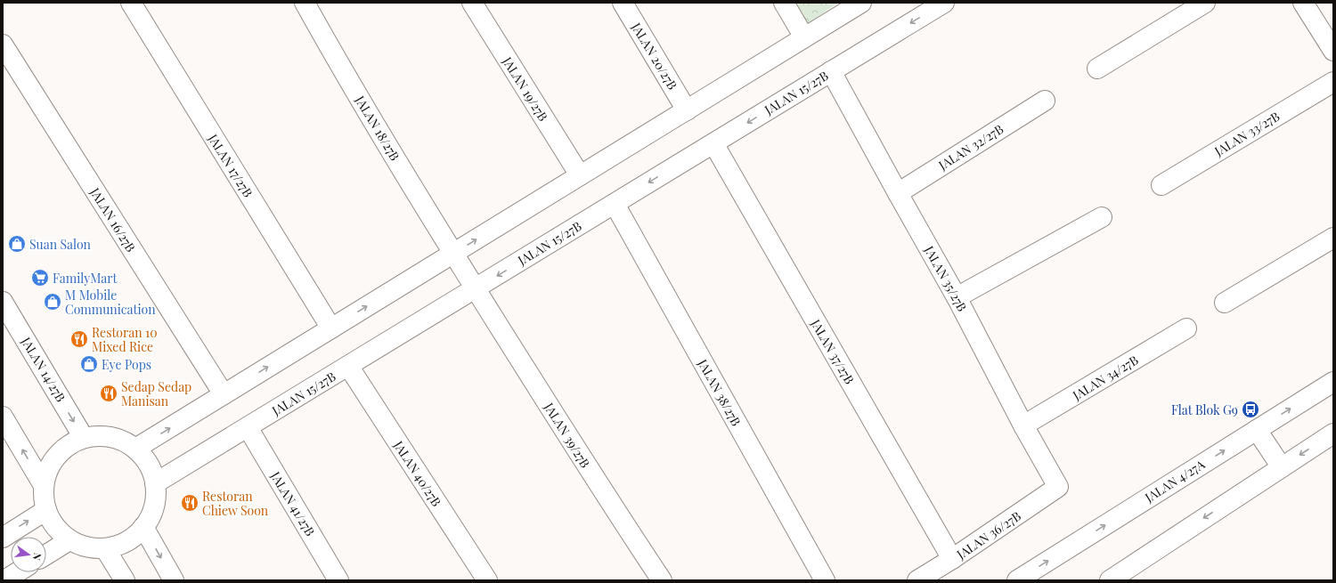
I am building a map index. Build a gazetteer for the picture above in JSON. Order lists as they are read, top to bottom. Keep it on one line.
{"streets":{"street":["JALAN 20/27B","JALAN 19/27B","JALAN 15/27B","JALAN 18/27B","JALAN 33/27B","JALAN 32/27B","JALAN 17/27B","JALAN 16/27B","JALAN 35/27B","JALAN 37/27B","JALAN 14/27B","JALAN 34/27B","JALAN 38/27B","JALAN 39/27B","JALAN 40/27B","JALAN 4/27A","JALAN 41/27B","JALAN 36/27B"]},"crossings":[["JALAN 15/27B","JALAN 18/27B"],["JALAN 15/27B","JALAN 35/27B"],["JALAN 15/27B","JALAN 37/27B"],["JALAN 15/27B","JALAN 14/27B"],["JALAN 15/27B","JALAN 38/27B"],["JALAN 15/27B","JALAN 39/27B"],["JALAN 15/27B","JALAN 40/27B"],["JALAN 15/27B","JALAN 41/27B"],["JALAN 18/27B","JALAN 39/27B"],["JALAN 32/27B","JALAN 35/27B"],["JALAN 35/27B","JALAN 34/27B"],["JALAN 35/27B","JALAN 36/27B"],["JALAN 37/27B","JALAN 36/27B"]],"places":{"shop":["Suan Salon","M Mobile Communication","Eye Pops"],"supermarket":["FamilyMart"],"restaurant":["Restoran 10 Mixed Rice","Sedap Sedap Manisan","Restoran Chiew Soon"],"bus stop":["Flat Blok G9"]},"north":"right"}
